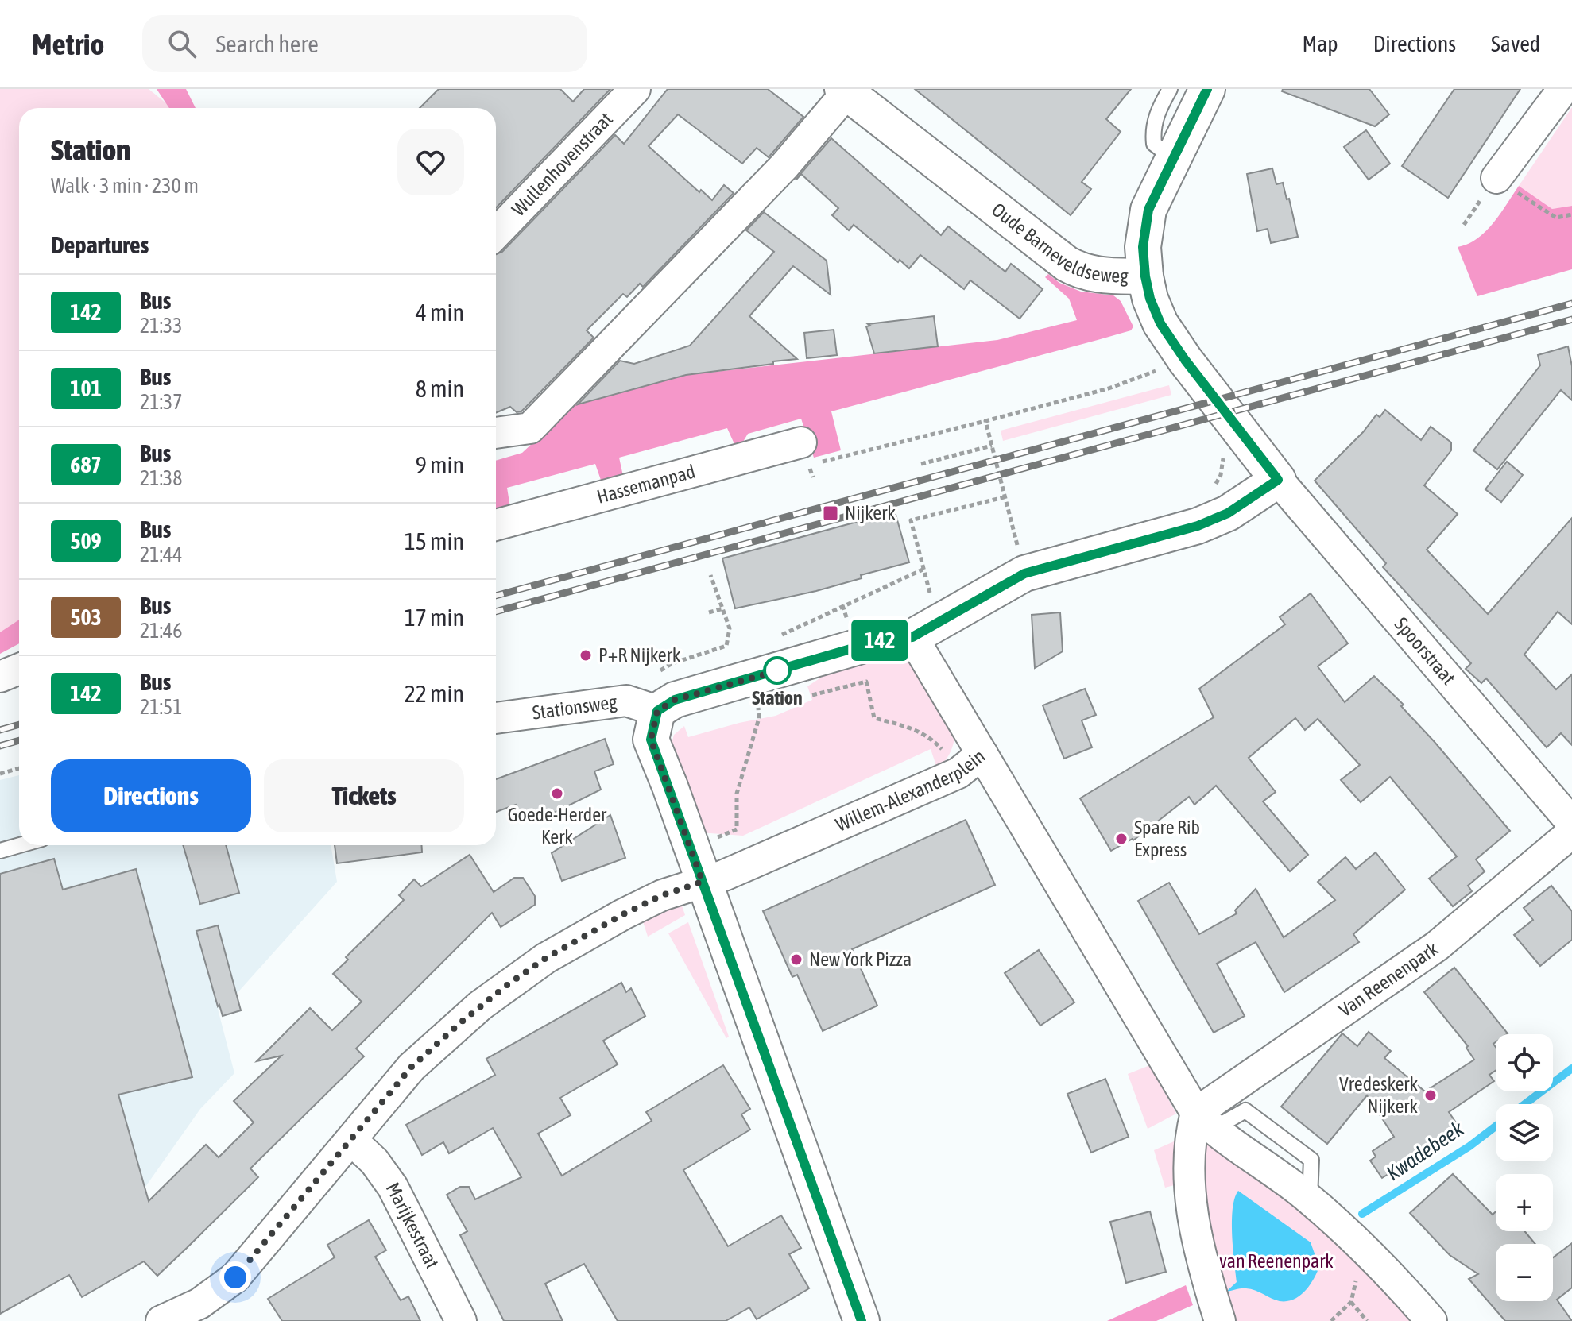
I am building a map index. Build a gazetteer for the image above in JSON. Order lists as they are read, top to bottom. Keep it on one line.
{"streets":{"street":["Wullenhovenstraat","Oude Barneveldseweg","Hassemanpad","Spoorstraat","Stationsweg","Willem-Alexanderplein","Van Reenenpark","Marijkestraat"]},"crossings":[["Oude Barneveldseweg","Spoorstraat"],["Willem-Alexanderplein","Marijkestraat"]],"water":["Kwadebeek"],"parks":["van Reenenpark"],"places":{"transit":["Nijkerk"],"other":["P+R Nijkerk","Station","Goede-Herder Kerk","Spare Rib Express","New York Pizza","Vredeskerk Nijkerk"]},"lines":["bus line 142"],"page":{"header":"Metrio","search":"Search here","nav":["Map","Directions","Saved"],"on_map":"142","heading":[["Station","Walk · 3 min · 230 m"],"Departures"],"list":[{"mark":"142","name":"Bus","note":"21:33","value":"4 min"},{"mark":"101","name":"Bus","note":"21:37","value":"8 min"},{"mark":"687","name":"Bus","note":"21:38","value":"9 min"},{"mark":"509","name":"Bus","note":"21:44","value":"15 min"},{"mark":"503","name":"Bus","note":"21:46","value":"17 min"},{"mark":"142","name":"Bus","note":"21:51","value":"22 min"}],"buttons":["Directions","Tickets"],"map_buttons":["+","−"]}}
